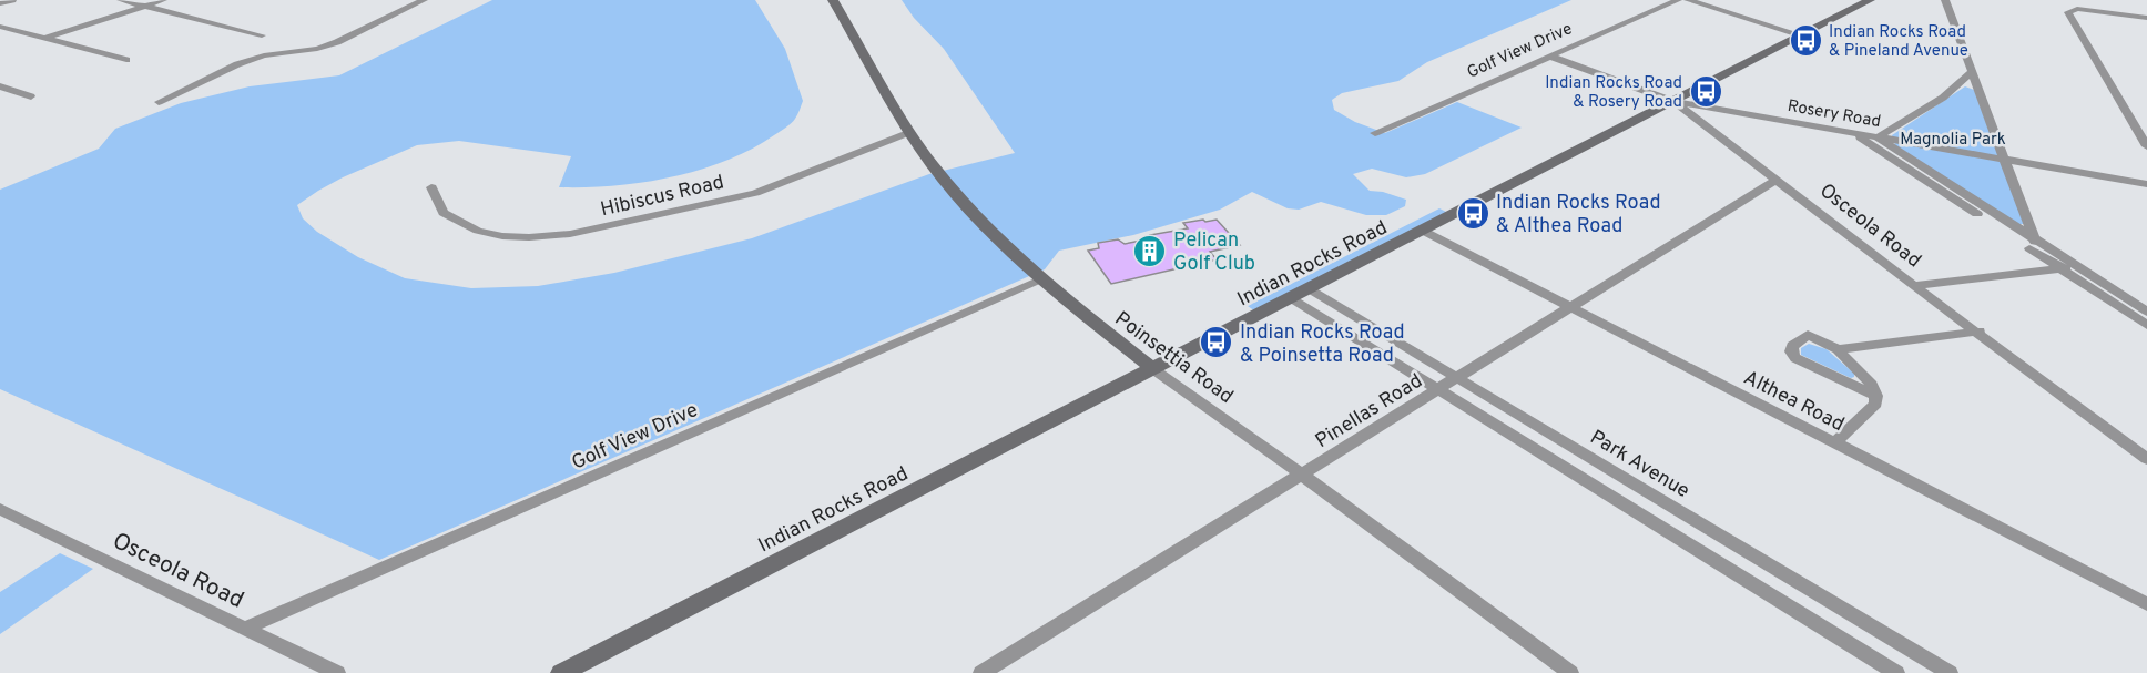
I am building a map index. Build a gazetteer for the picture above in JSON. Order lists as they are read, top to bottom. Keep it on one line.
{"streets":{"street":["Golf View Drive","Rosery Road","Hibiscus Road","Osceola Road","Indian Rocks Road","Poinsettia Road","Althea Road","Pinellas Road","Park Avenue"]},"crossings":[["Golf View Drive","Osceola Road"],["Golf View Drive","Poinsettia Road"],["Rosery Road","Osceola Road"],["Rosery Road","Indian Rocks Road"],["Hibiscus Road","Poinsettia Road"],["Osceola Road","Indian Rocks Road"],["Osceola Road","Pinellas Road"],["Indian Rocks Road","Poinsettia Road"],["Indian Rocks Road","Althea Road"],["Indian Rocks Road","Park Avenue"],["Poinsettia Road","Pinellas Road"],["Althea Road","Pinellas Road"],["Pinellas Road","Park Avenue"]],"parks":["Magnolia Park"],"places":{"bus stop":["Indian Rocks Road & Pineland Avenue","Indian Rocks Road & Rosery Road","Indian Rocks Road & Althea Road","Indian Rocks Road & Poinsetta Road"],"building":["Pelican Golf Club"]}}
